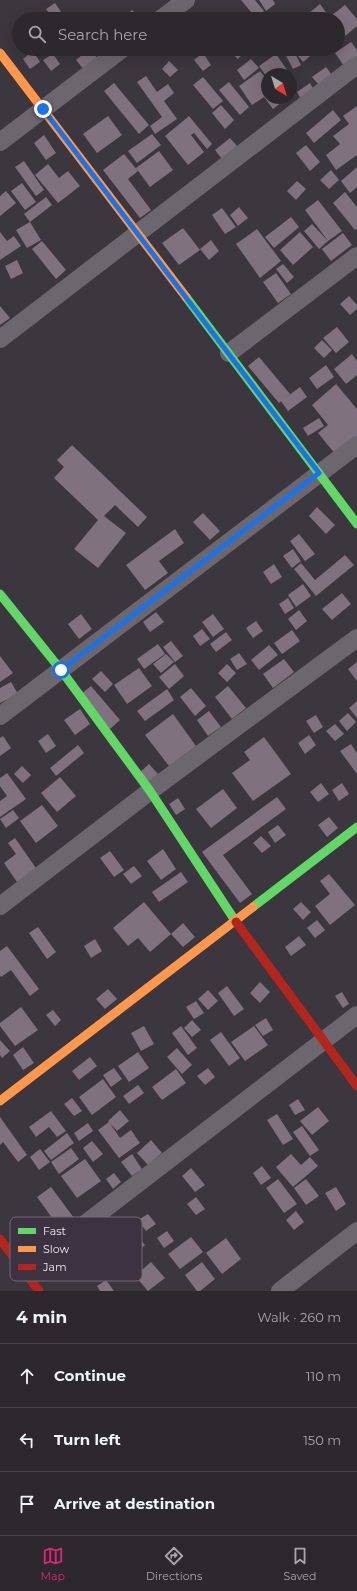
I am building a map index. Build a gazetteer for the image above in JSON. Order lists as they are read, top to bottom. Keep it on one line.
{"legend":["Fast","Slow","Jam"],"north":"bottom right","page":{"search":"Search here","heading":["4 min","Walk · 260 m"],"list":[["Continue","110 m"],["Turn left","150 m"],"Arrive at destination"],"nav":["Map","Directions","Saved"]}}
